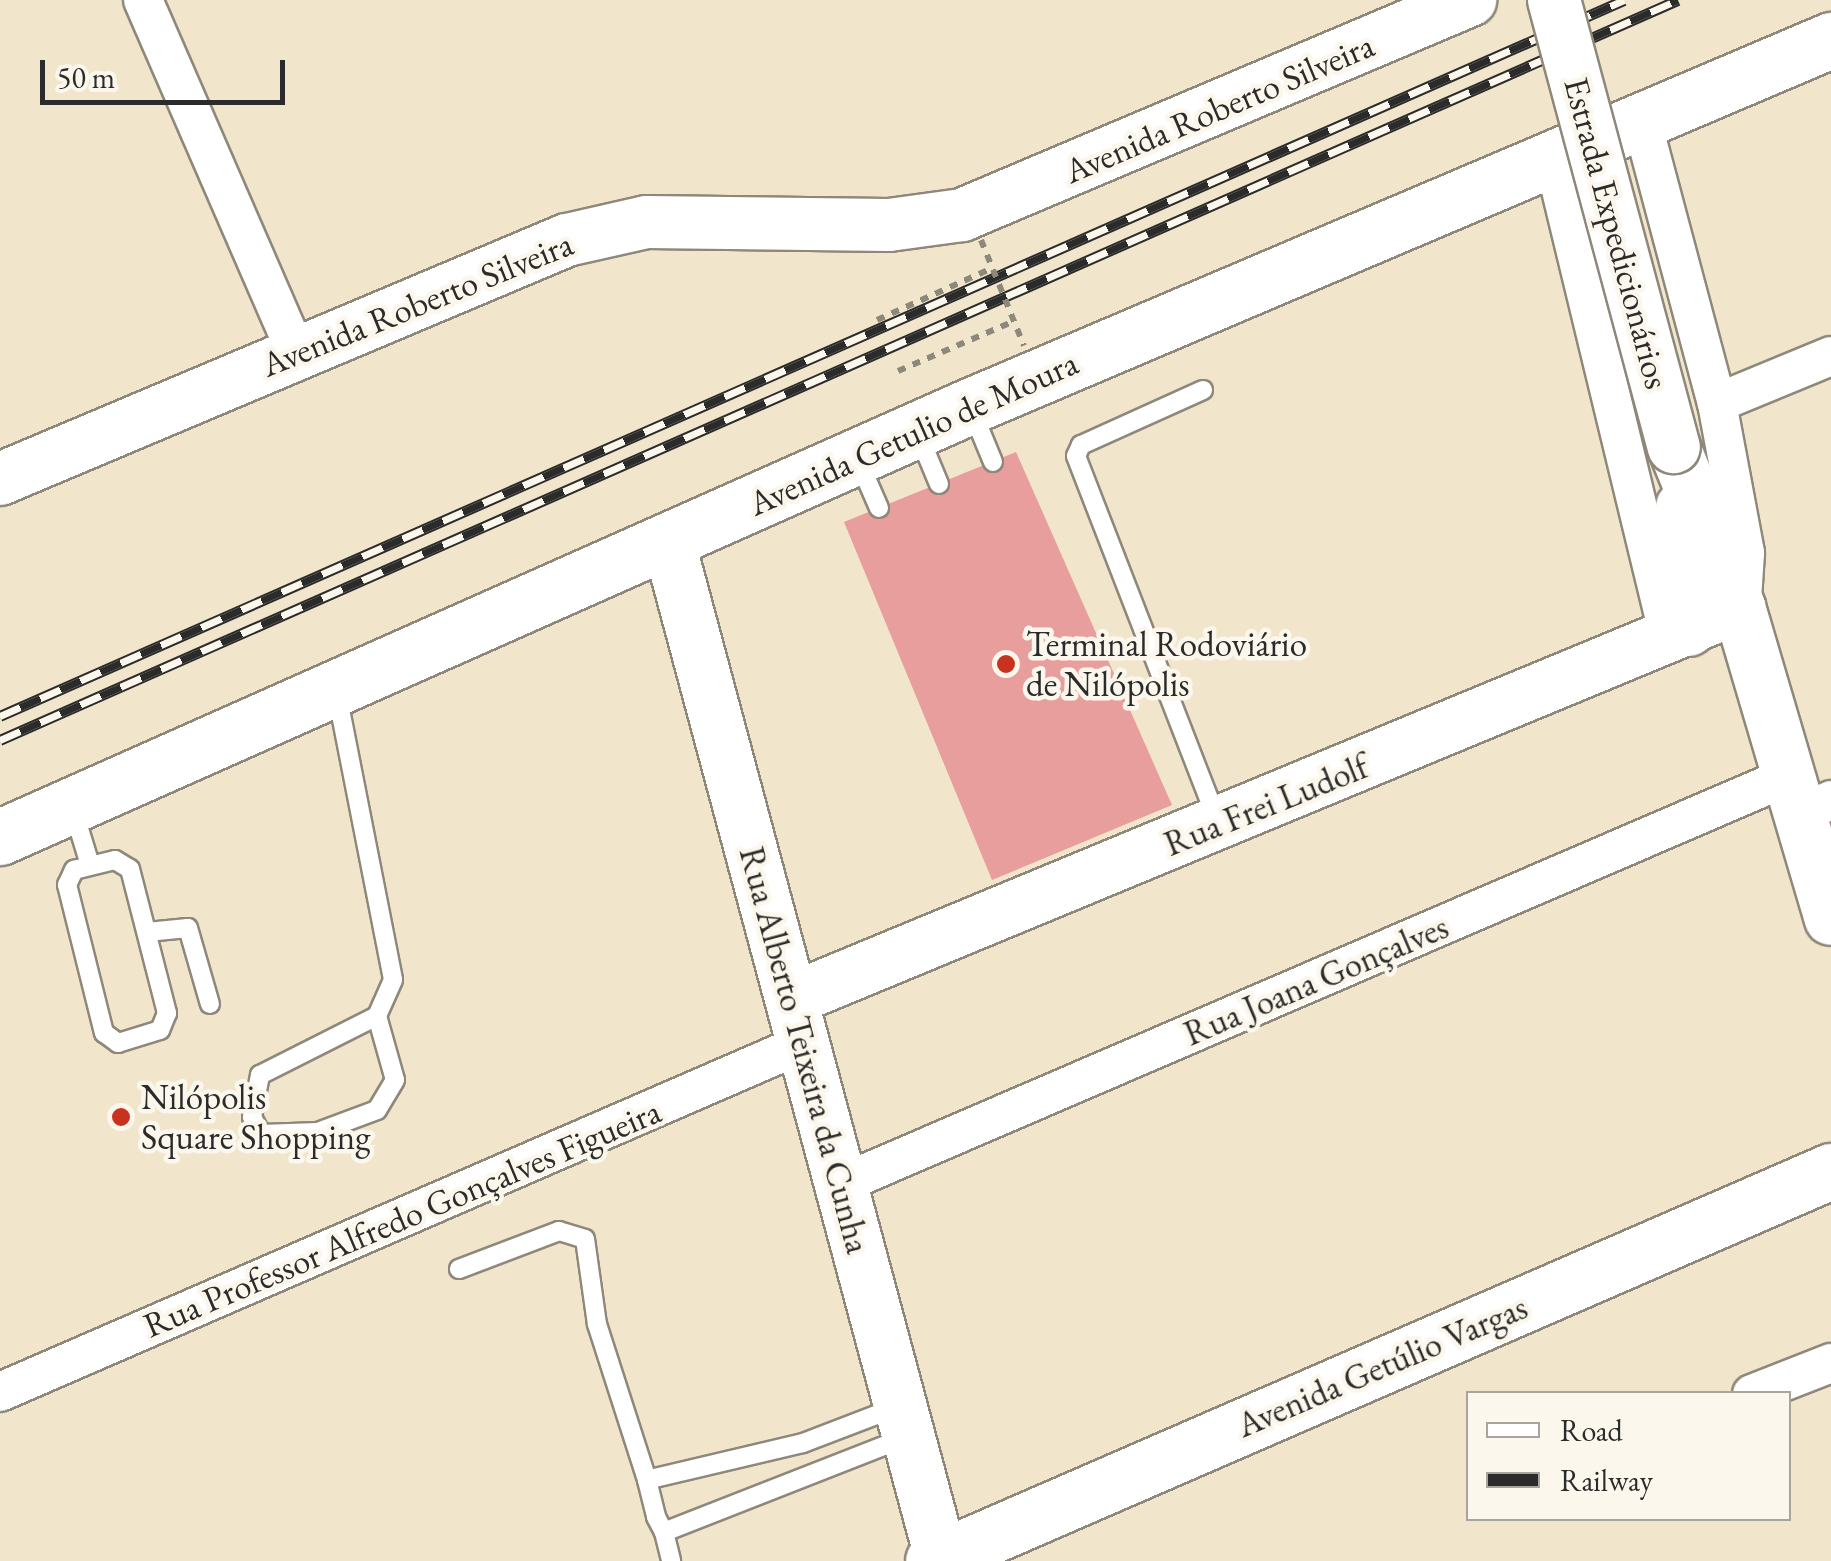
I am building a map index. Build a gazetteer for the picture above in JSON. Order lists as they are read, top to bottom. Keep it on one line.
{"streets":{"main road":["Avenida Roberto Silveira","Estrada Expedicionários","Avenida Getulio de Moura","Rua Frei Ludolf","Rua Alberto Teixeira da Cunha","Avenida Getúlio Vargas"],"street":["Rua Joana Gonçalves","Rua Professor Alfredo Gonçalves Figueira"]},"crossings":[["Estrada Expedicionários","Rua Frei Ludolf"],["Estrada Expedicionários","Rua Joana Gonçalves"],["Avenida Getulio de Moura","Rua Alberto Teixeira da Cunha"],["Rua Frei Ludolf","Rua Alberto Teixeira da Cunha"],["Rua Frei Ludolf","Rua Professor Alfredo Gonçalves Figueira"],["Rua Joana Gonçalves","Rua Alberto Teixeira da Cunha"],["Rua Alberto Teixeira da Cunha","Rua Professor Alfredo Gonçalves Figueira"],["Rua Alberto Teixeira da Cunha","Avenida Getúlio Vargas"]],"places":["Terminal Rodoviário de Nilópolis","Nilópolis Square Shopping"],"legend":["Road","Railway"],"scale_bar":"50 m"}
